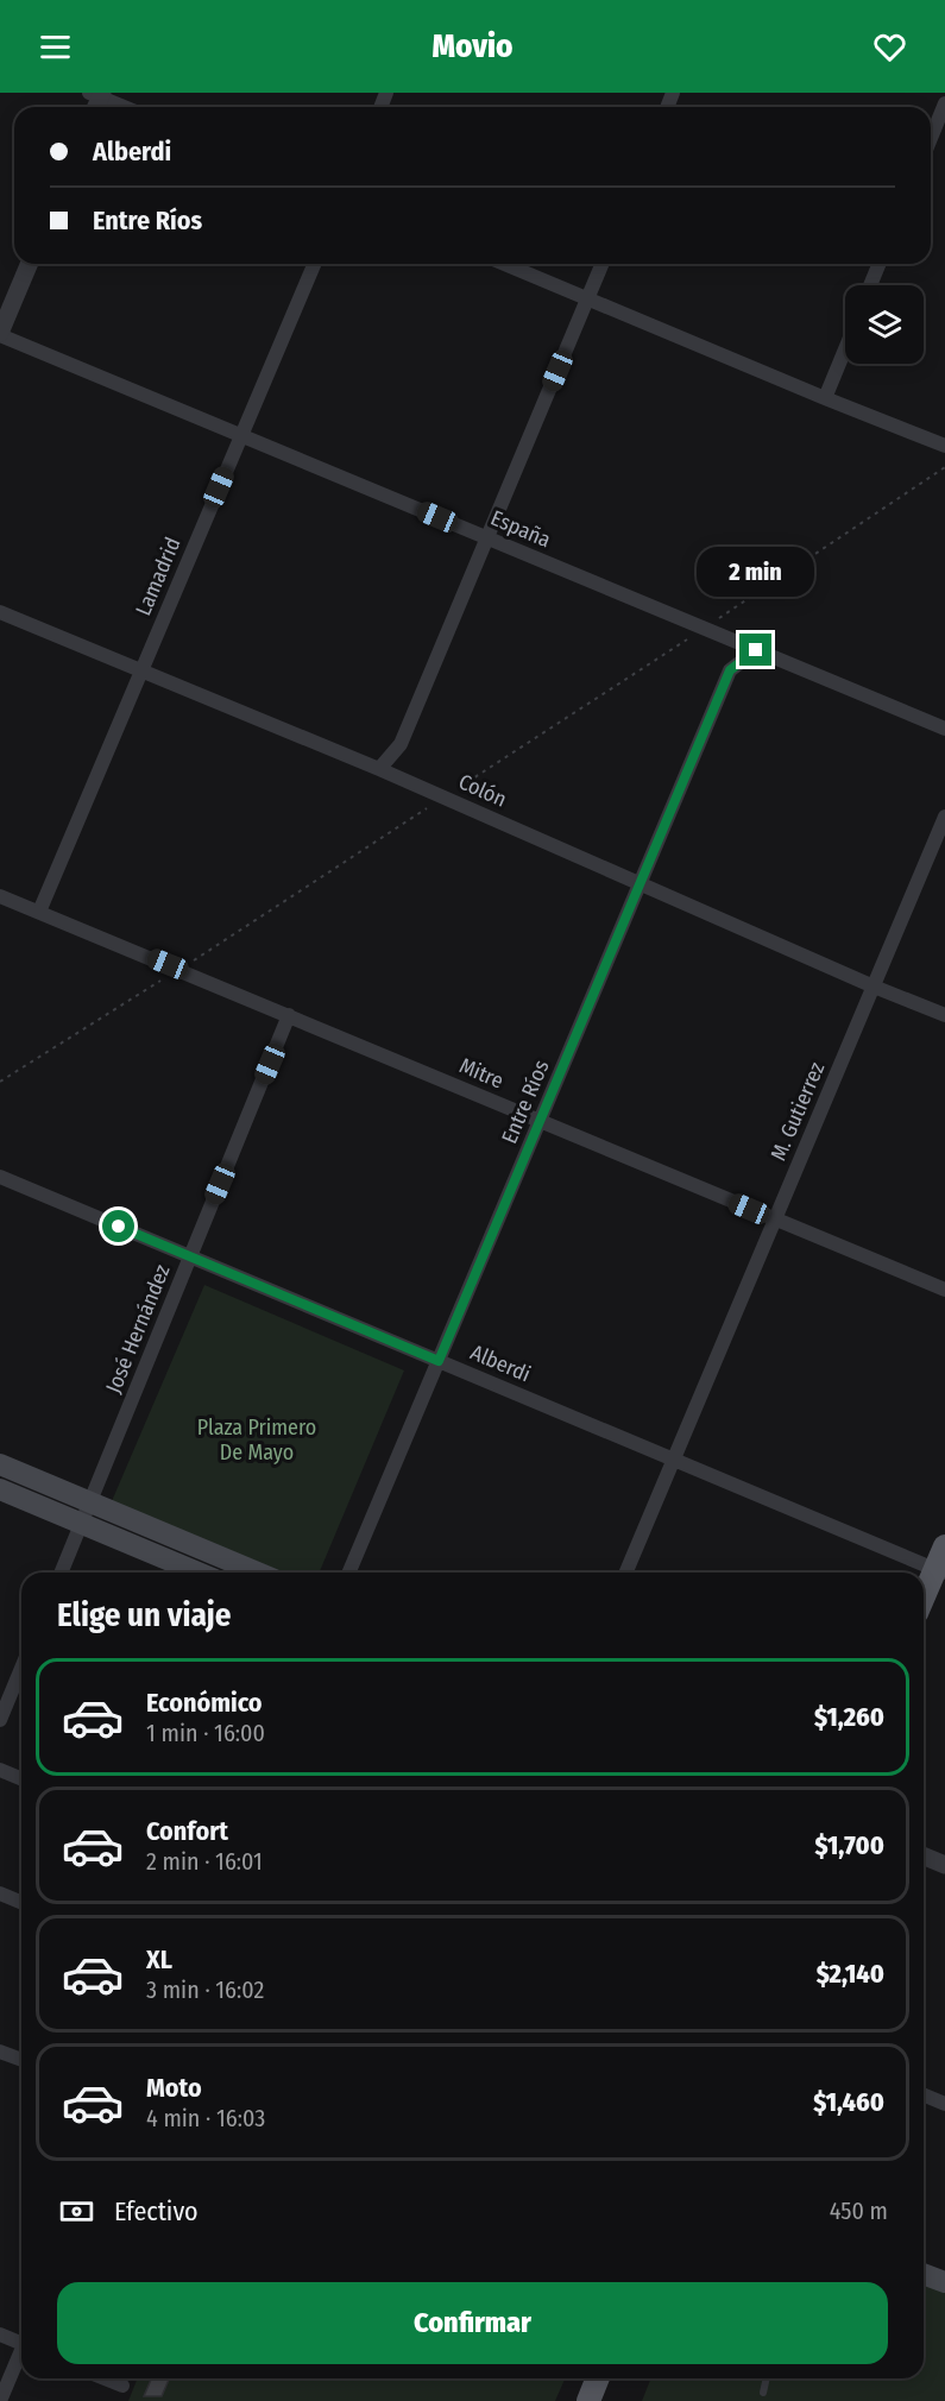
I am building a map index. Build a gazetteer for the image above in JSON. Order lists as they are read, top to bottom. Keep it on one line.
{"streets":{"street":["España","Lamadrid","Colón","Mitre","Entre Ríos","M. Gutierrez","José Hernández","Alberdi"]},"crossings":[["España","Lamadrid"],["España","Entre Ríos"],["Lamadrid","Colón"],["Lamadrid","Mitre"],["Colón","Entre Ríos"],["Colón","M. Gutierrez"],["Mitre","Entre Ríos"],["Mitre","M. Gutierrez"],["Mitre","José Hernández"],["Entre Ríos","Alberdi"],["M. Gutierrez","Alberdi"],["José Hernández","Alberdi"]],"parks":["Plaza Primero De Mayo"],"page":{"header":"Movio","banner":["Alberdi","Entre Ríos"],"bubble":"2 min","heading":"Elige un viaje","list":[{"name":"Económico","note":"1 min · 16:00","value":"$1,260"},{"name":"Confort","note":"2 min · 16:01","value":"$1,700"},{"name":"XL","note":"3 min · 16:02","value":"$2,140"},{"name":"Moto","note":"4 min · 16:03","value":"$1,460"}],"pay":["Efectivo","450 m"],"buttons":"Confirmar"}}
